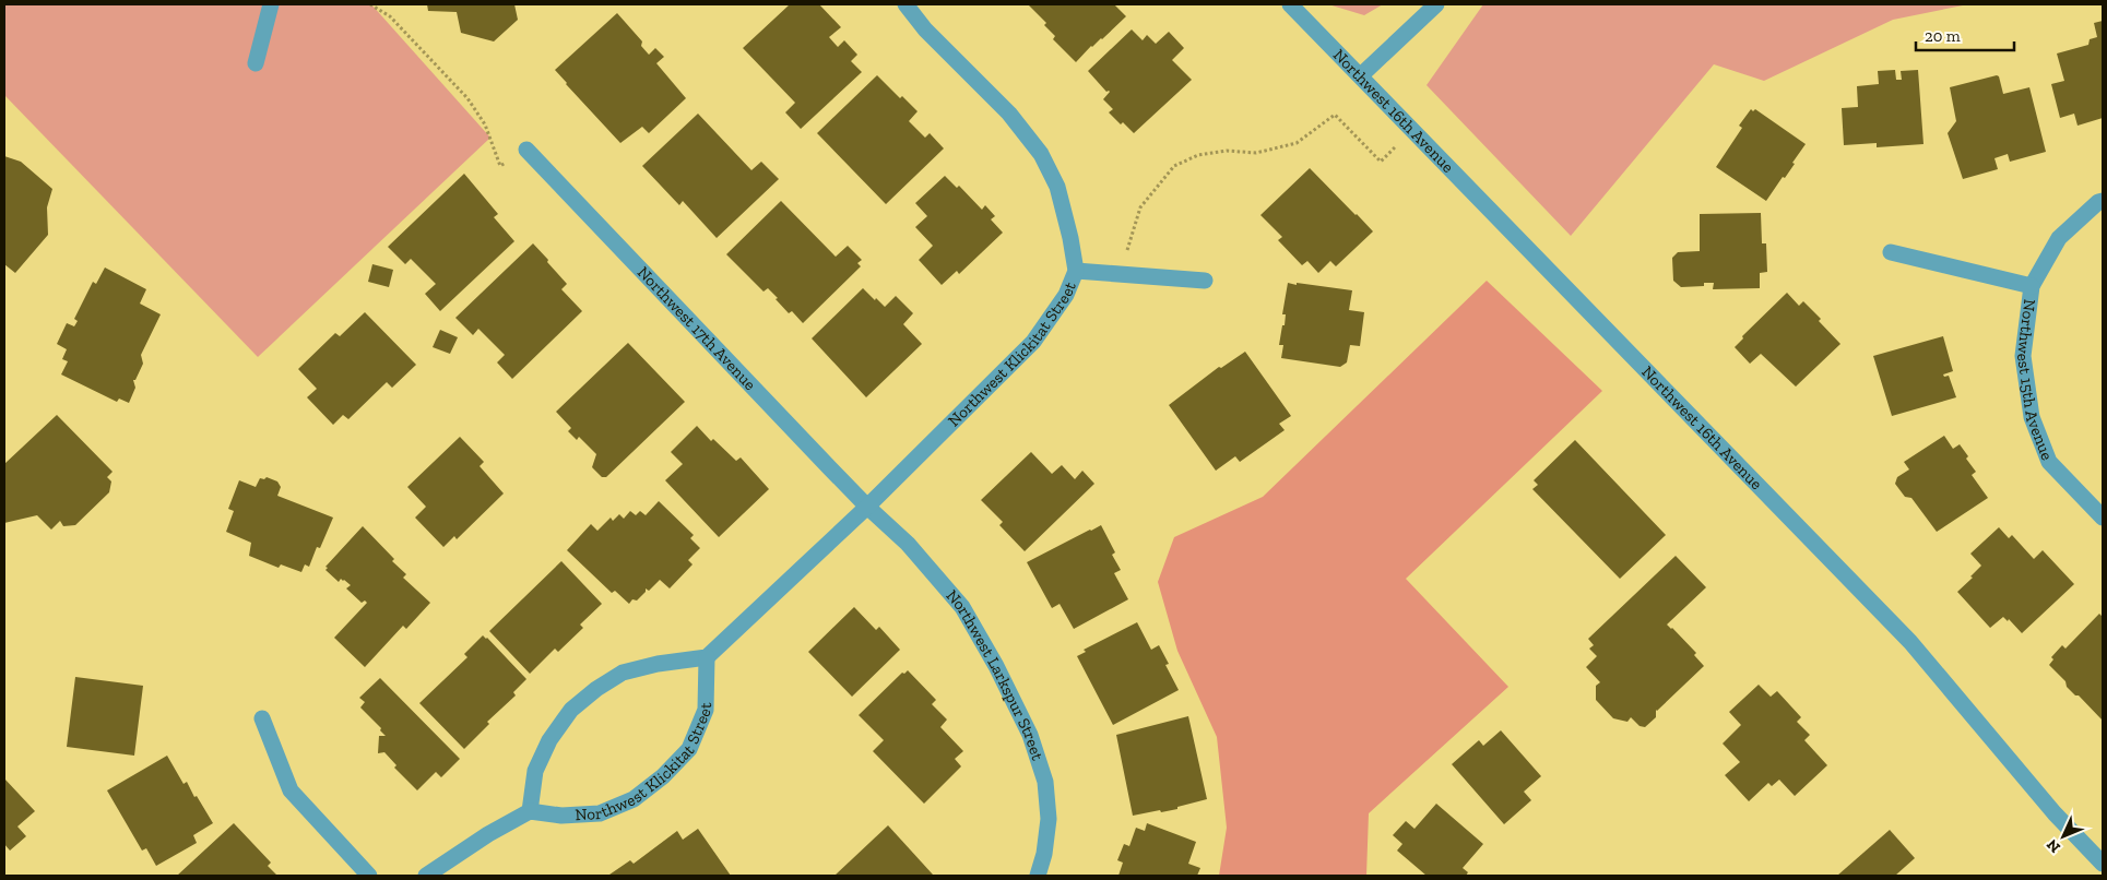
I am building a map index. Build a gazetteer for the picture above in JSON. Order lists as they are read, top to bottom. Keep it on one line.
{"streets":{"street":["Northwest 16th Avenue","Northwest 17th Avenue","Northwest Klickitat Street","Northwest 15th Avenue","Northwest Larkspur Street"]},"crossings":[["Northwest 17th Avenue","Northwest Klickitat Street"],["Northwest 17th Avenue","Northwest Larkspur Street"],["Northwest Klickitat Street","Northwest Larkspur Street"]],"scale_bar":"20 m","north":"bottom left"}
